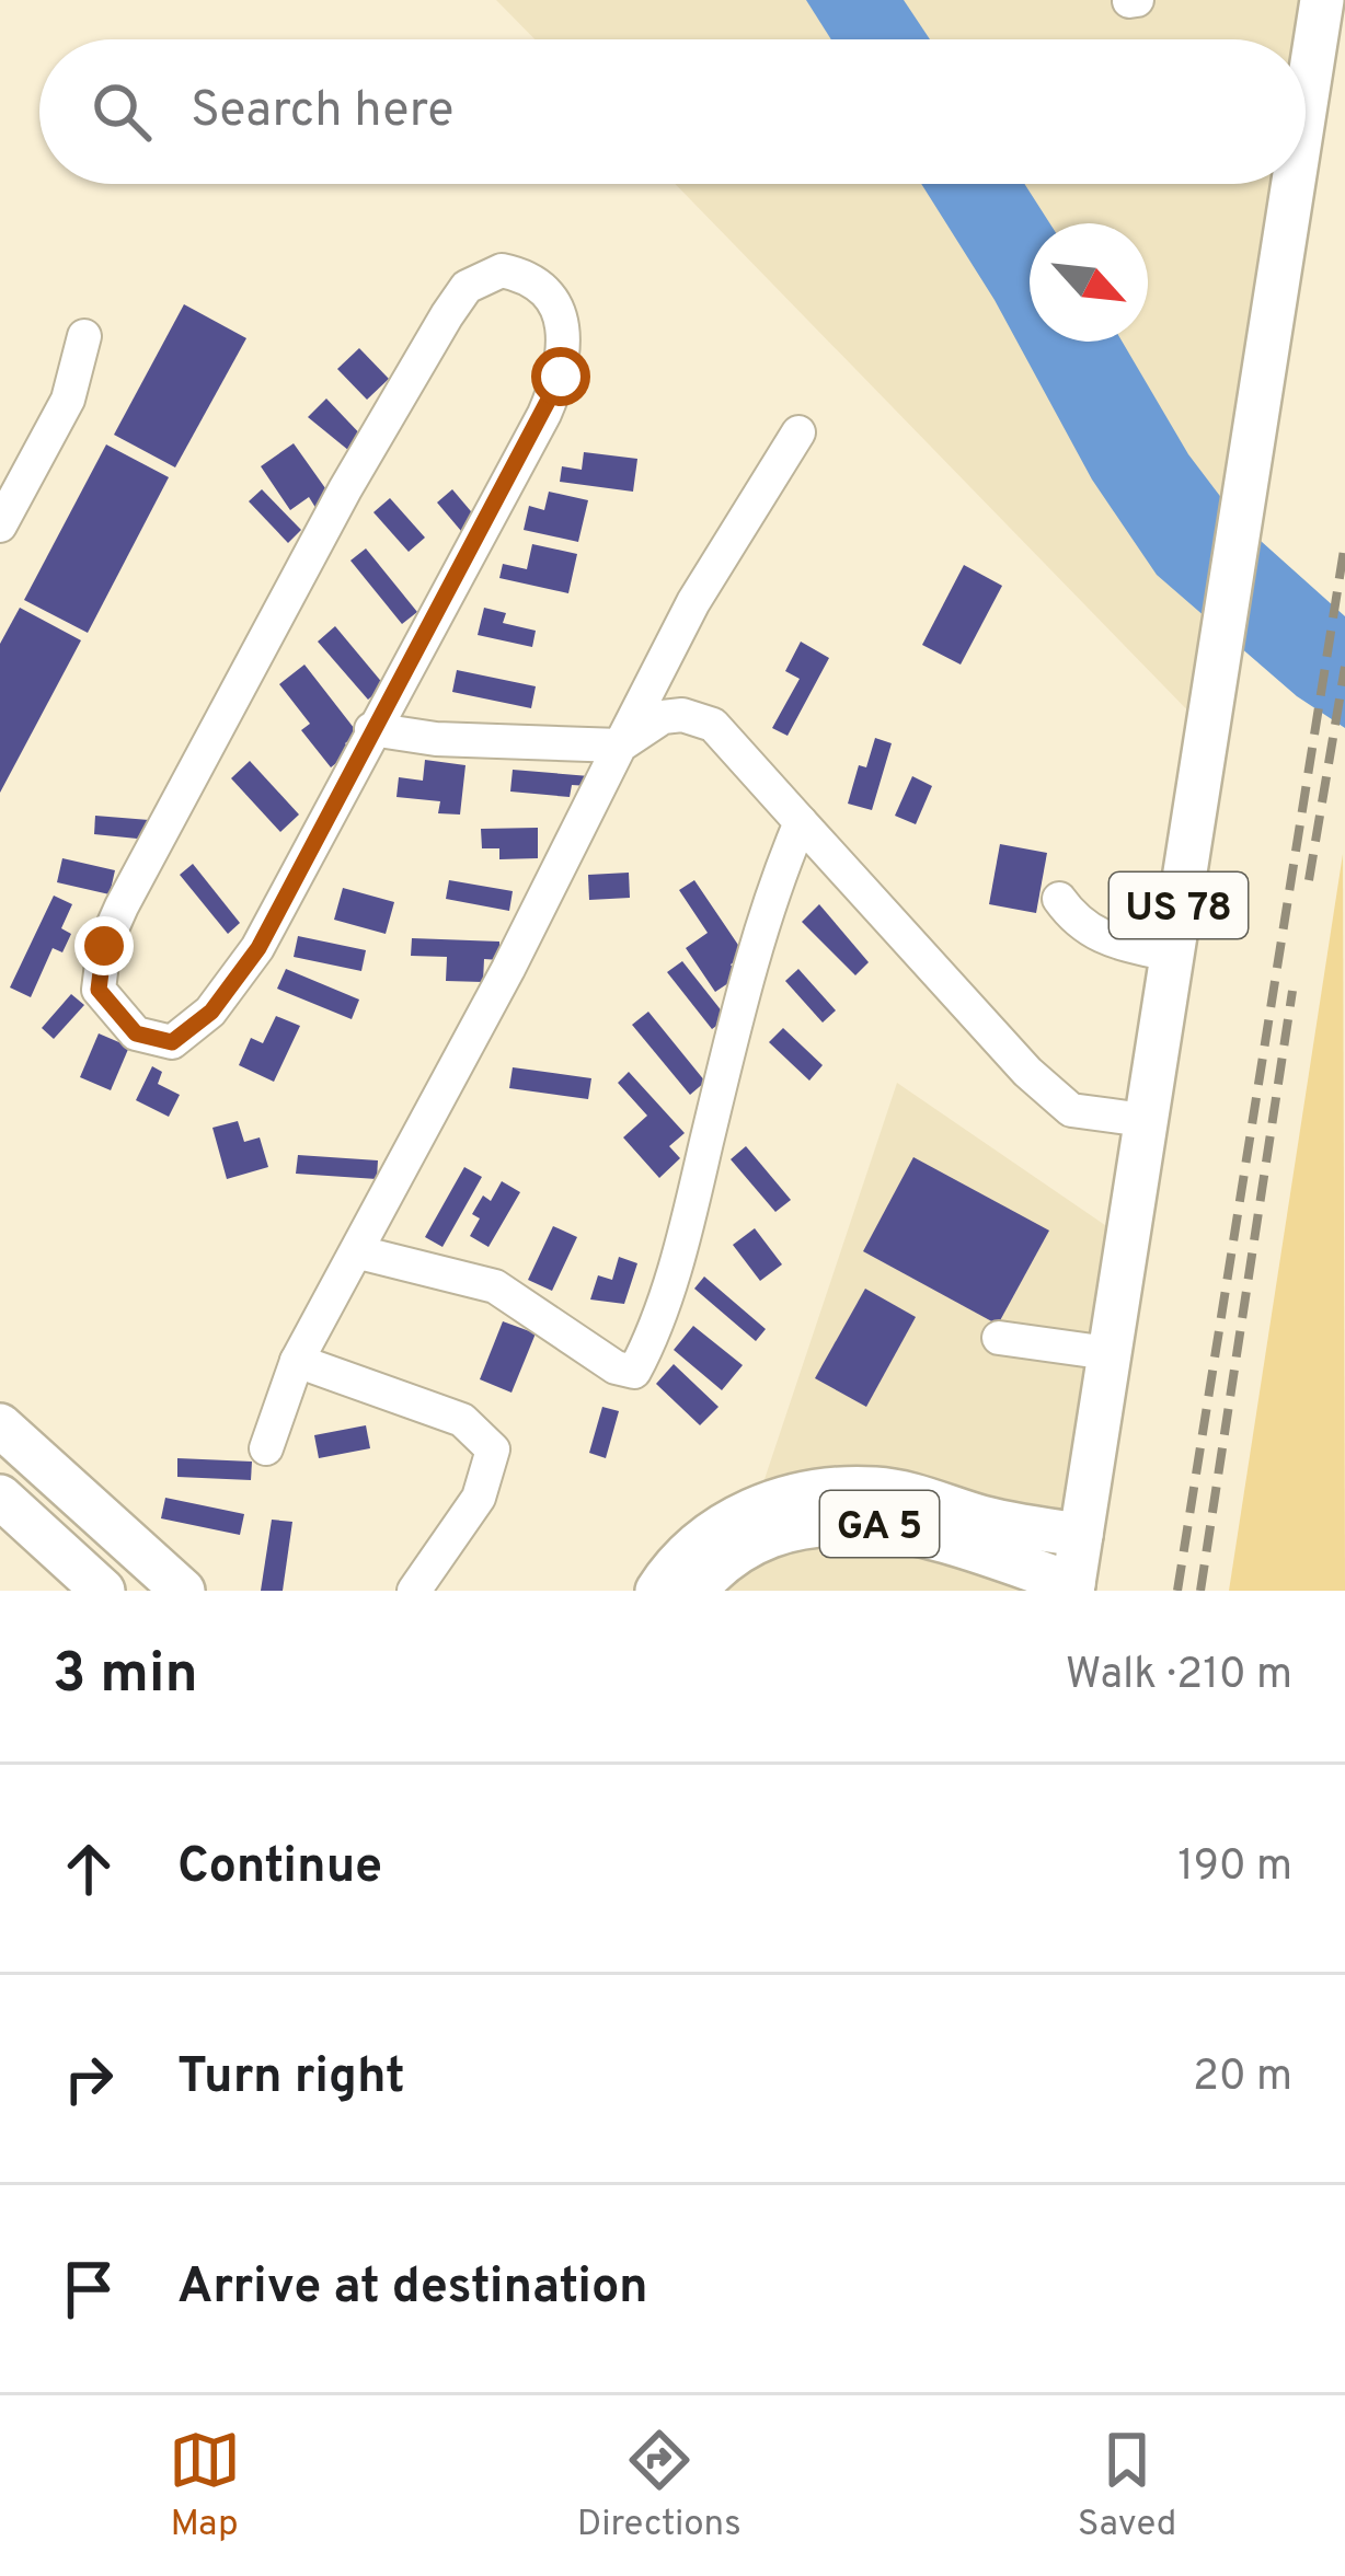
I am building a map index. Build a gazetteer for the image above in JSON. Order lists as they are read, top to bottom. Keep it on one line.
{"streets":{"main road":["US 78","GA 5"]},"crossings":[["US 78","GA 5"]],"north":"bottom right","page":{"search":"Search here","heading":["3 min","Walk · 210 m"],"list":[["Continue","190 m"],["Turn right","20 m"],"Arrive at destination"],"nav":["Map","Directions","Saved"]}}
